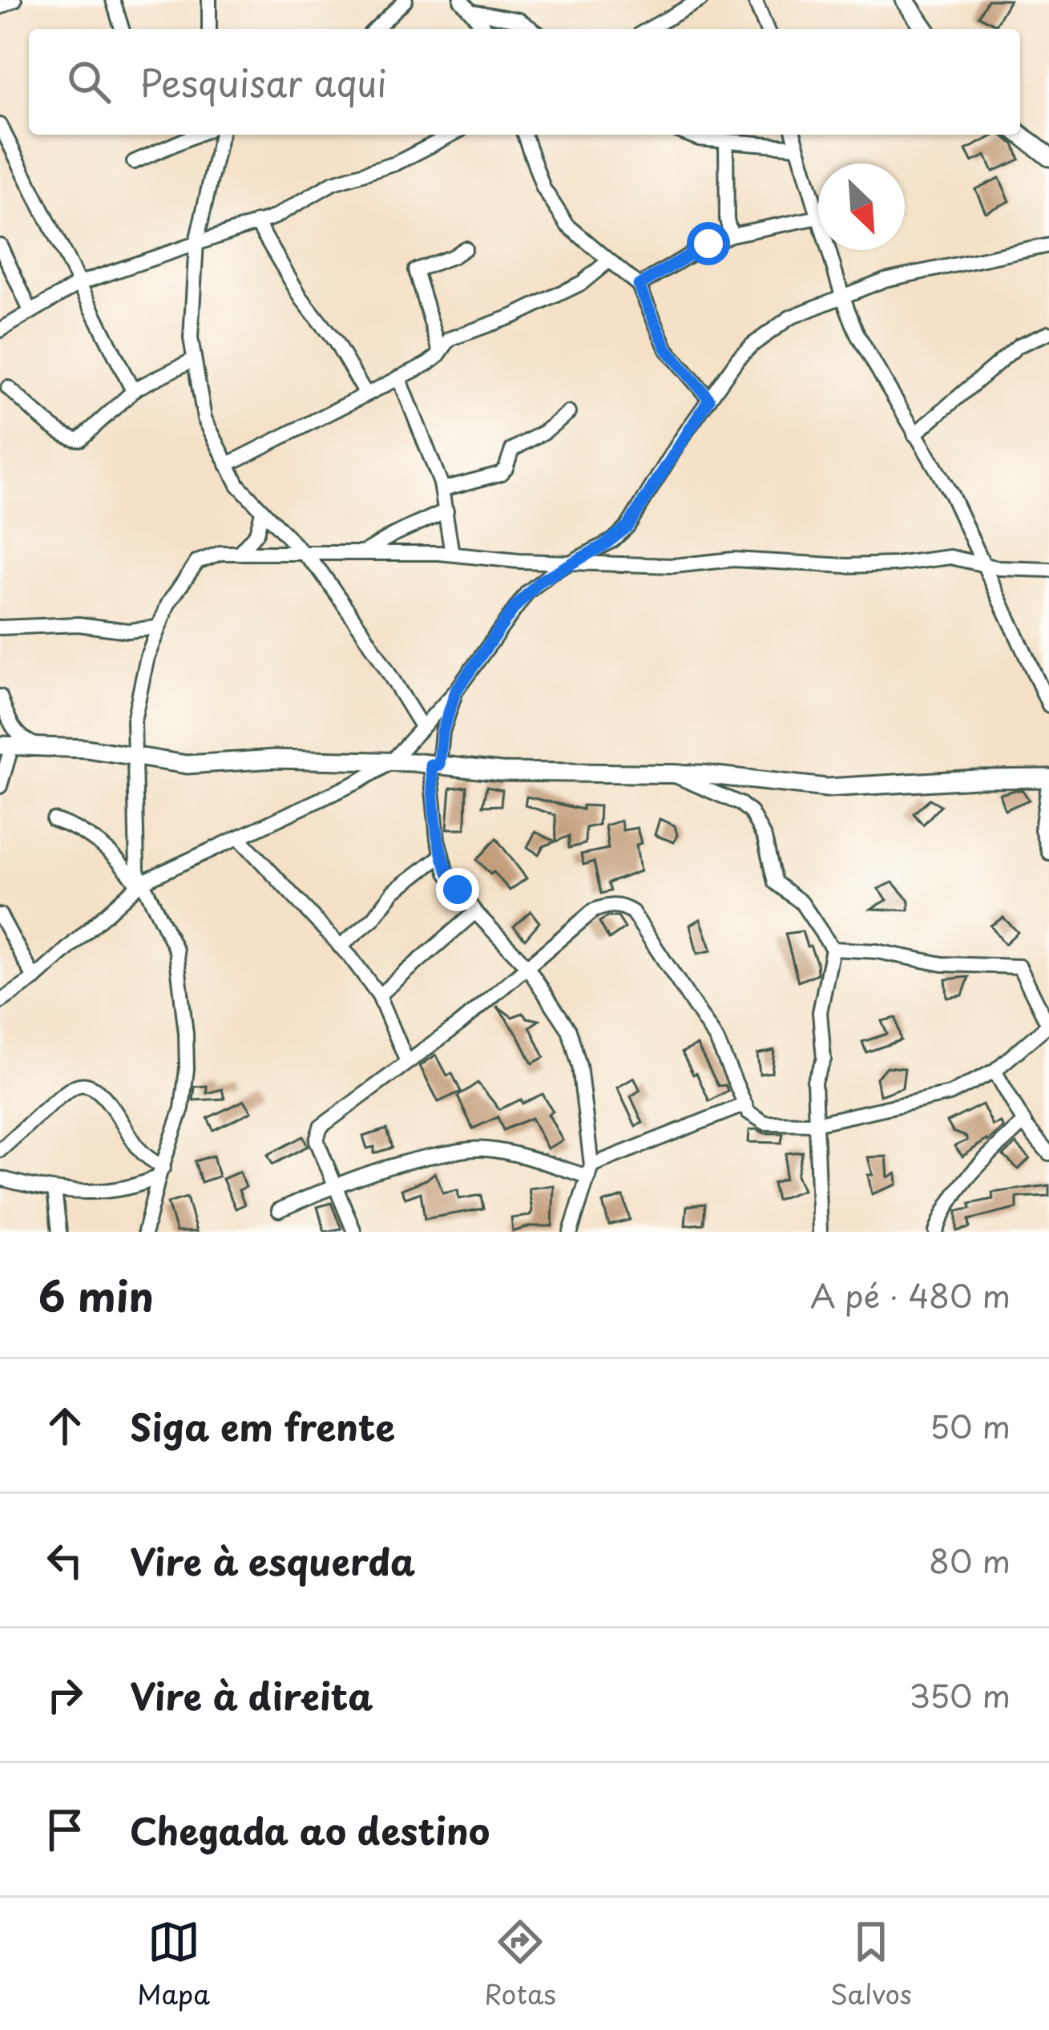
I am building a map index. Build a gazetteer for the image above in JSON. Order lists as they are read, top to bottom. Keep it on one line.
{"north":"bottom right","page":{"search":"Pesquisar aqui","heading":["6 min","A pé · 480 m"],"list":[["Siga em frente","50 m"],["Vire à esquerda","80 m"],["Vire à direita","350 m"],"Chegada ao destino"],"nav":["Mapa","Rotas","Salvos"]}}
